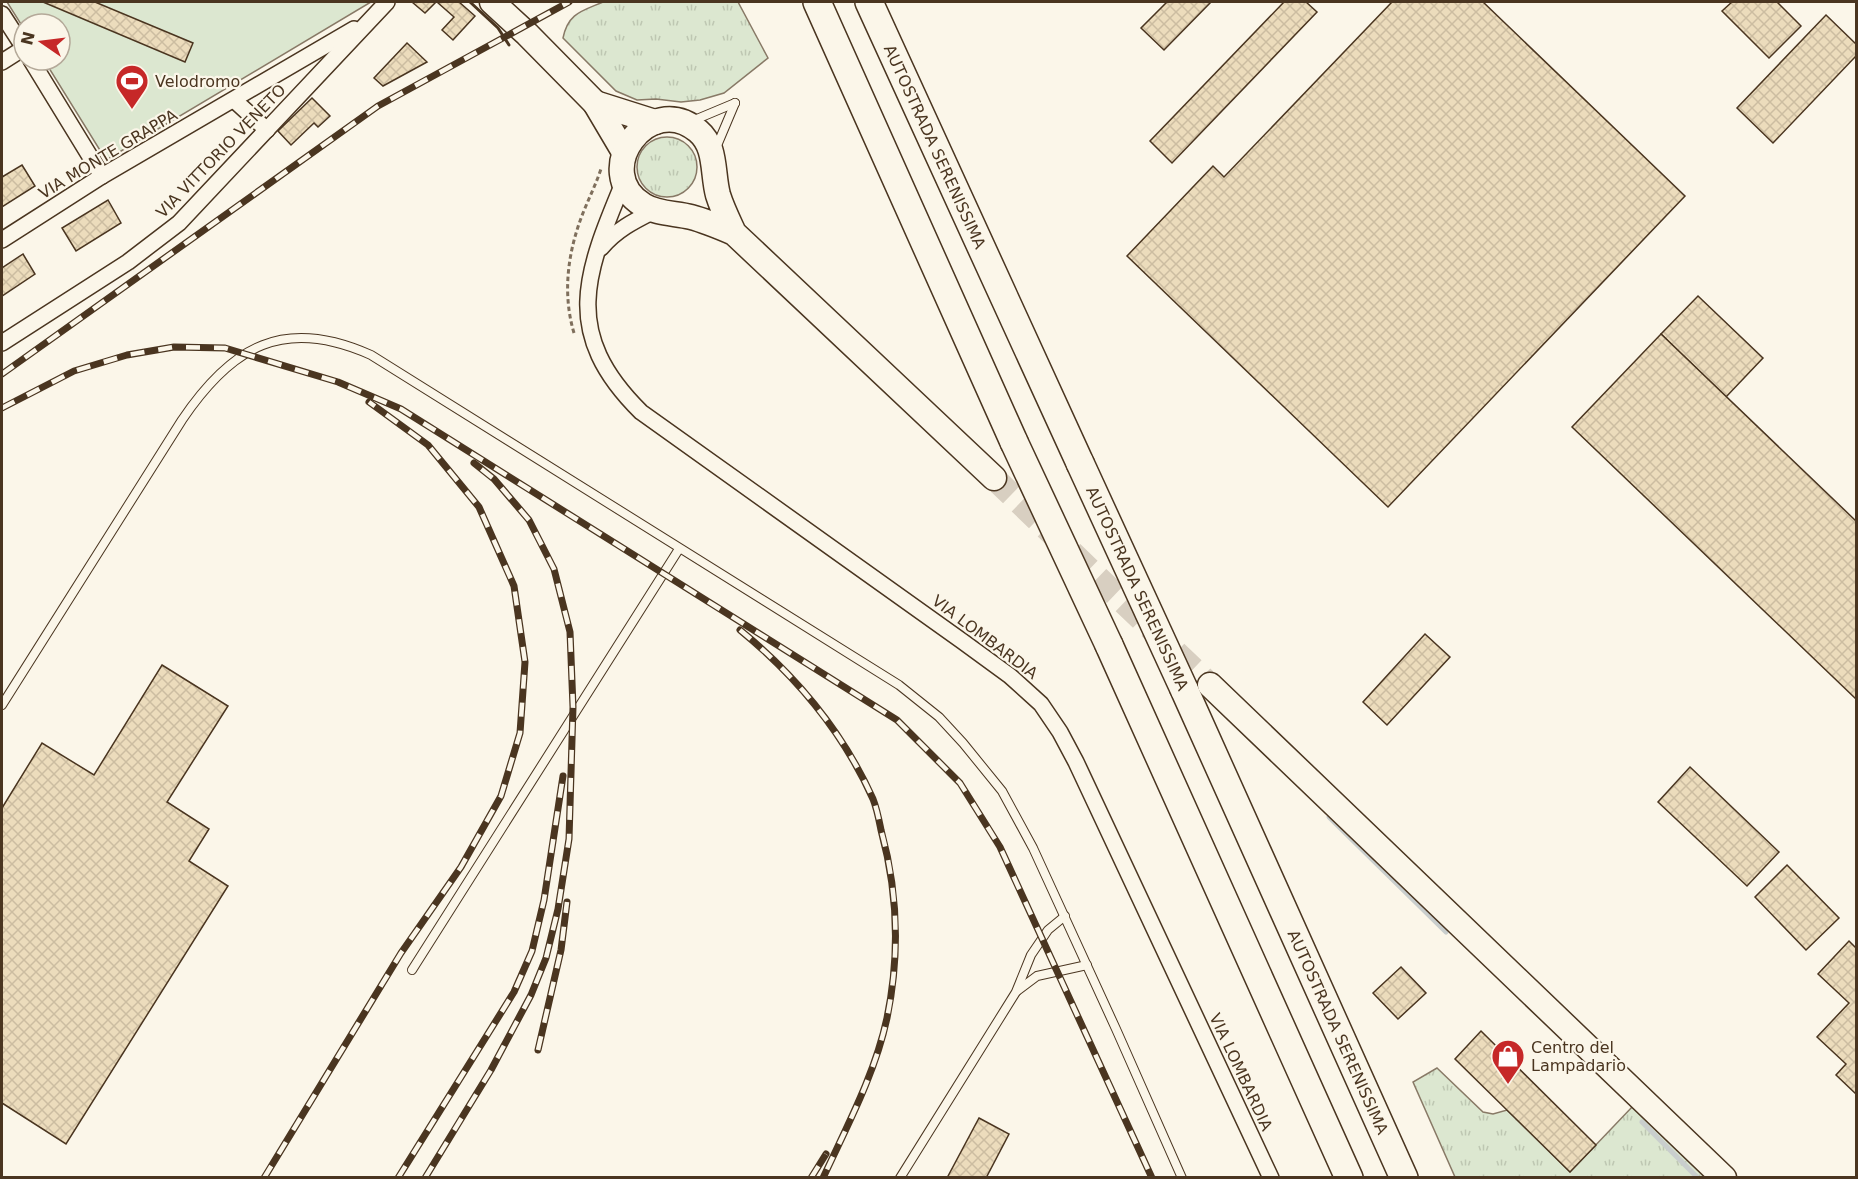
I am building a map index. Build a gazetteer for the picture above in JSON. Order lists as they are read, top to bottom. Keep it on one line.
{"streets":{"highway":["AUTOSTRADA SERENISSIMA"],"street":["VIA VITTORIO VENETO","VIA MONTE GRAPPA","VIA LOMBARDIA"]},"crossings":[["VIA VITTORIO VENETO","VIA MONTE GRAPPA"]],"places":{"sports":["Velodromo"],"shop":["Centro del Lampadario"]},"north":"left"}
